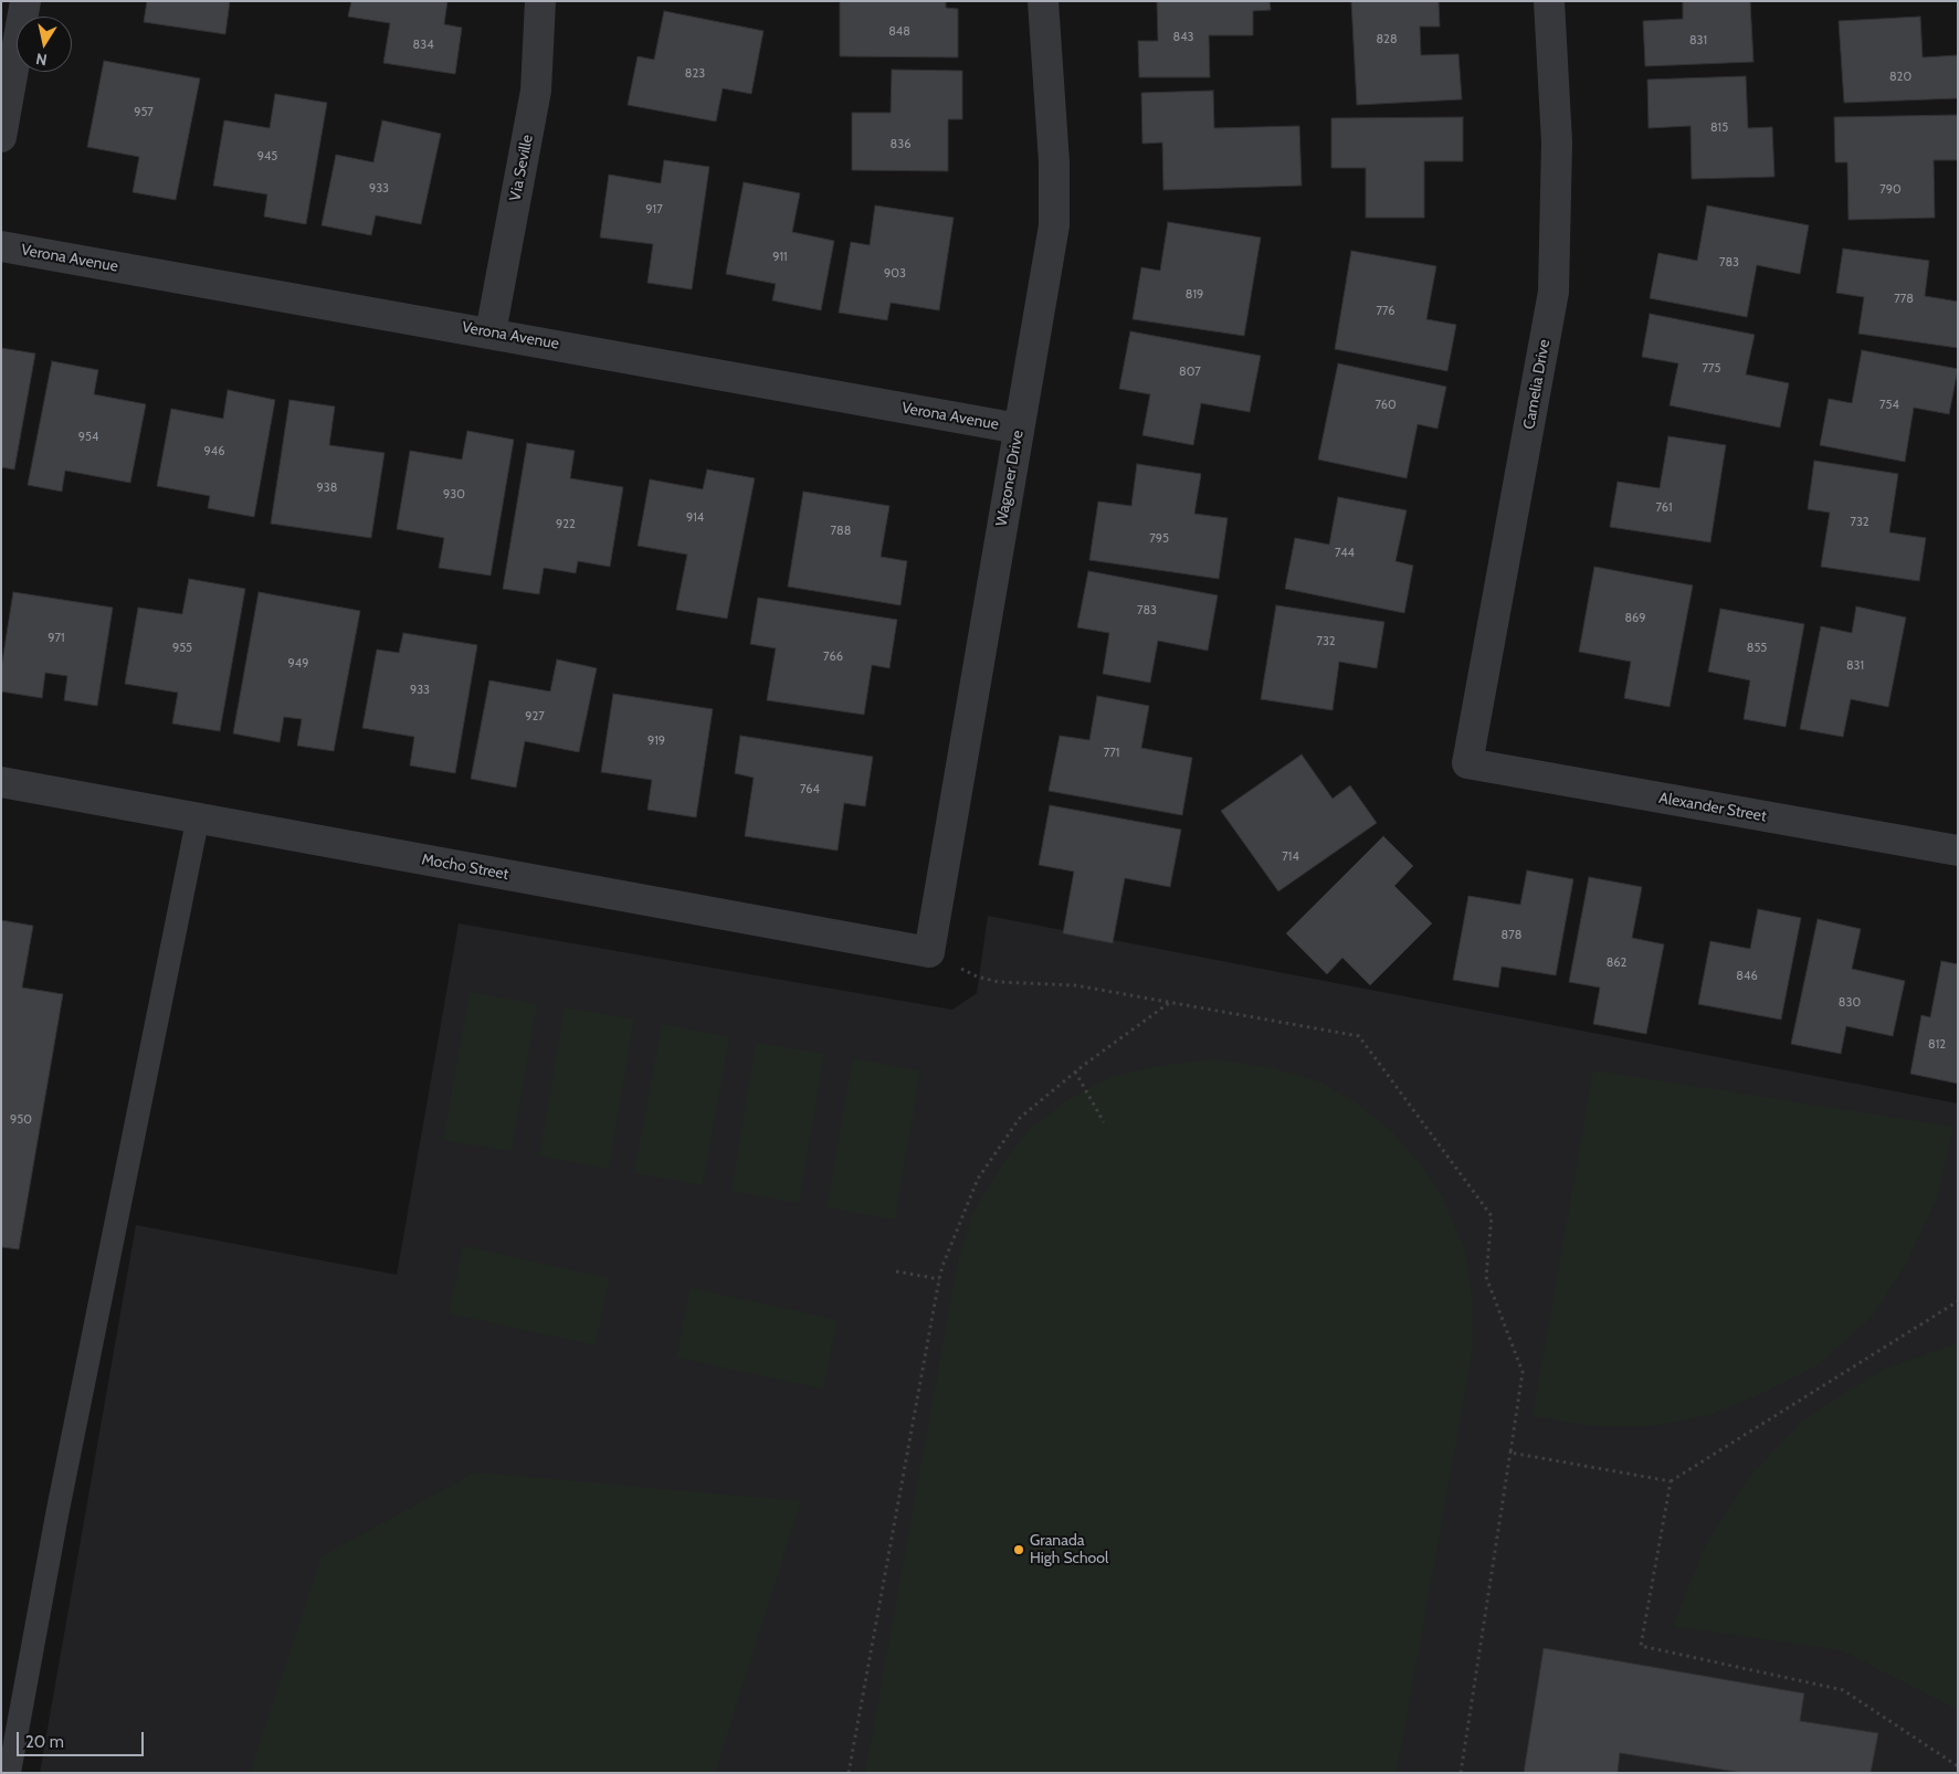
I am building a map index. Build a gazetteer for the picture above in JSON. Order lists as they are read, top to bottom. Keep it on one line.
{"streets":{"street":["Via Seville","Verona Avenue","Camelia Drive","Wagoner Drive","Alexander Street","Mocho Street"]},"crossings":[["Via Seville","Verona Avenue"],["Verona Avenue","Wagoner Drive"],["Camelia Drive","Alexander Street"],["Wagoner Drive","Mocho Street"]],"places":["Granada High School"],"house_numbers":["848","843","828","831","834","823","820","957","815","836","945","933","790","917","911","783","903","819","778","776","775","807","760","754","954","946","938","930","761","914","732","922","788","795","744","783","869","971","732","955","855","766","949","831","933","927","919","771","764","714","878","862","846","830","812","950"],"scale_bar":"20 m","north":"bottom"}
